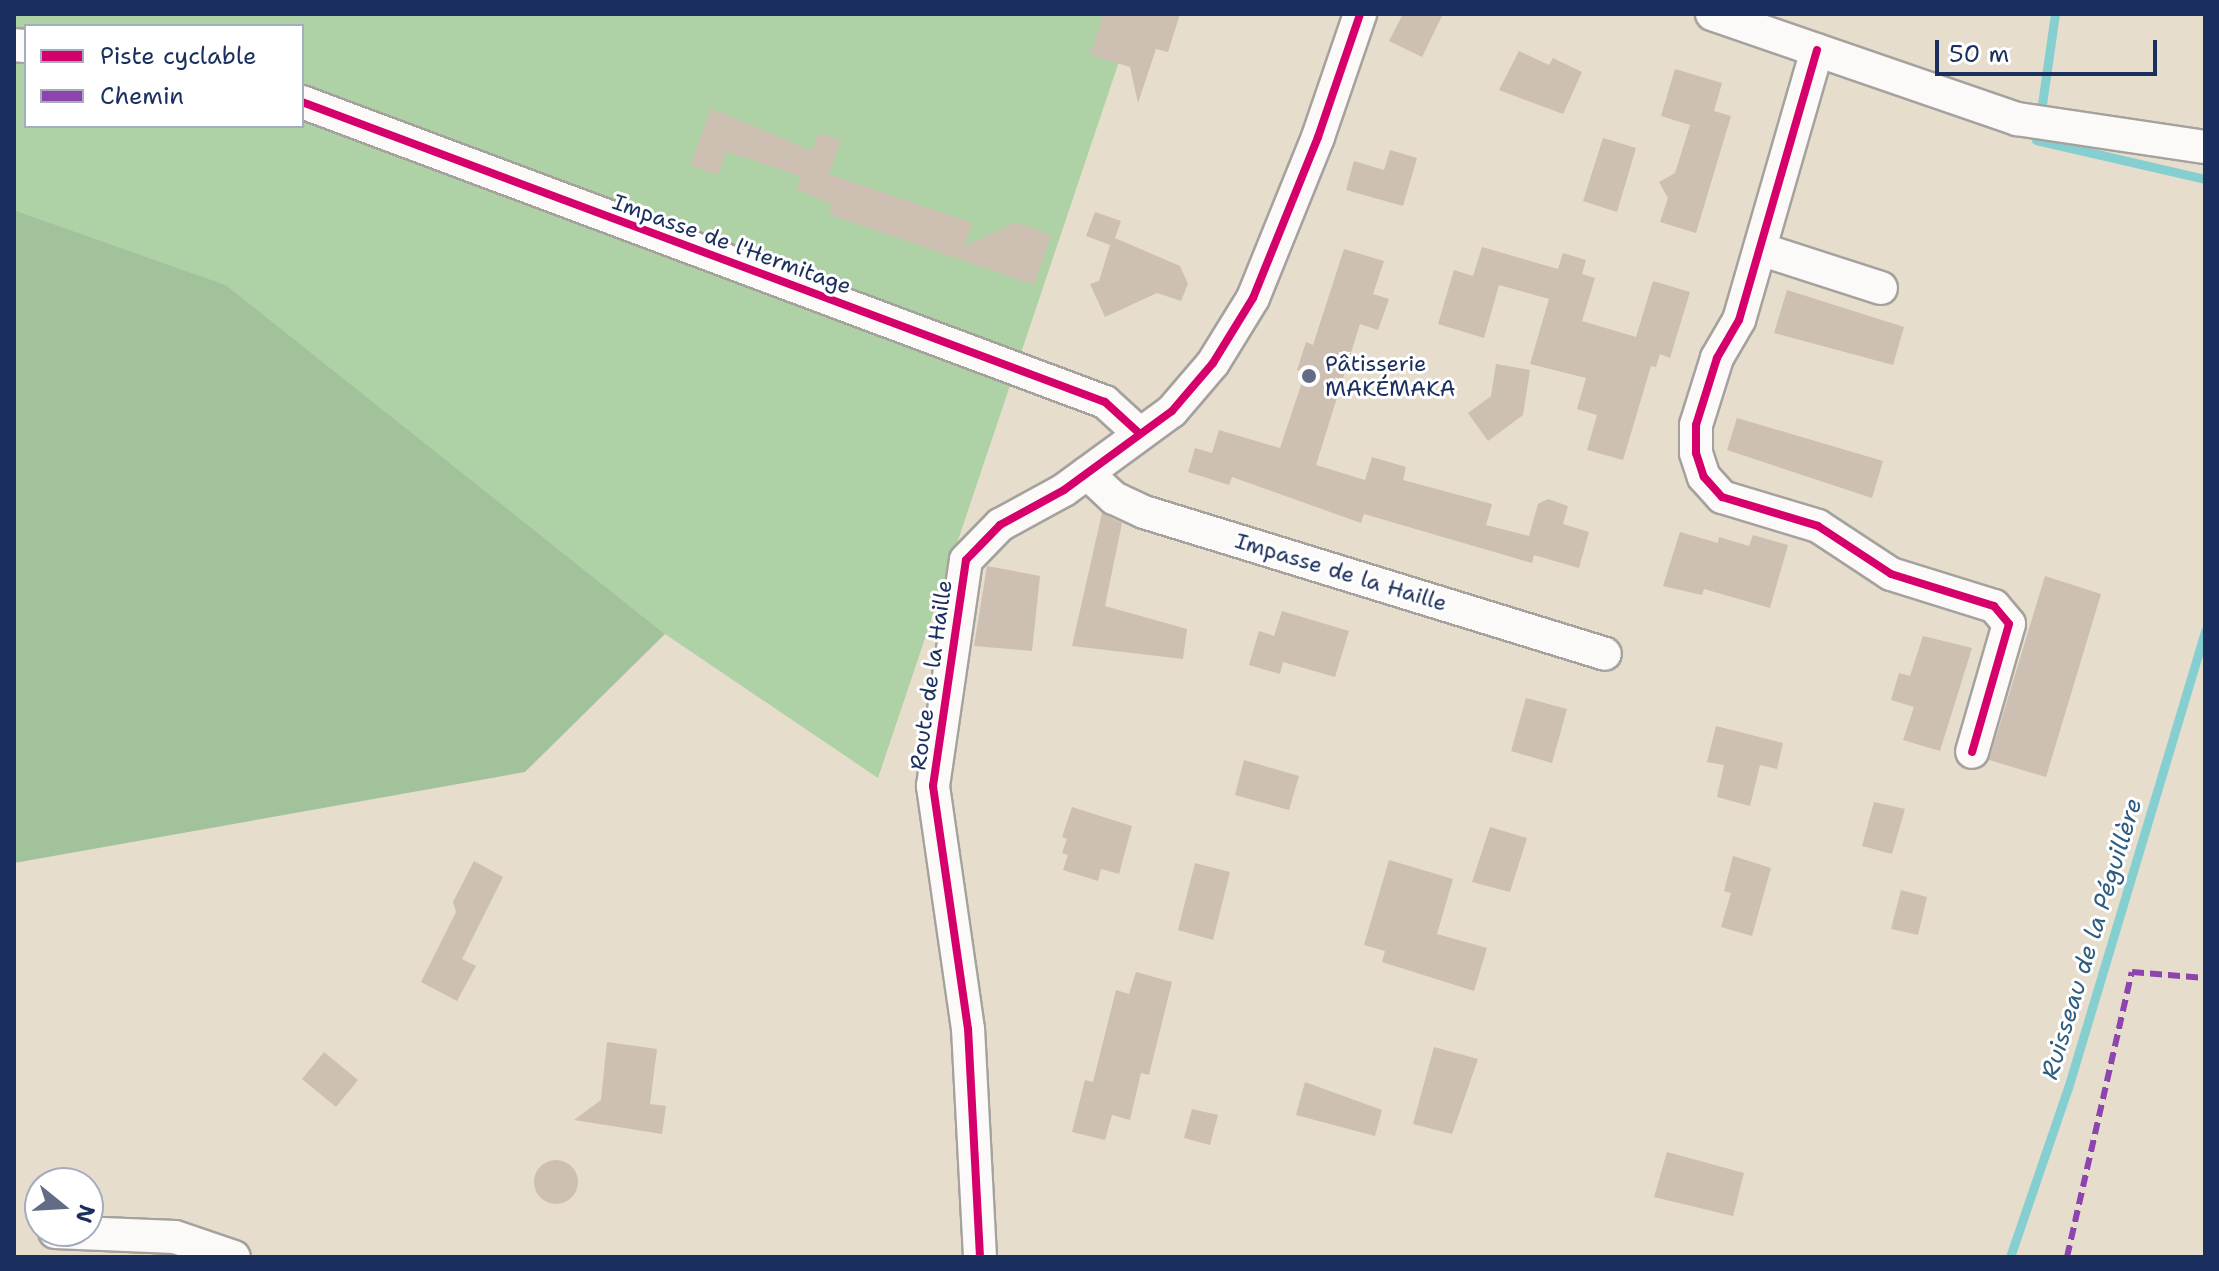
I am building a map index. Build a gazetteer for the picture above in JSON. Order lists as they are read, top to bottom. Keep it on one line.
{"streets":{"street":["Impasse de l'Hermitage","Impasse de la Haille","Route de la Haille"]},"crossings":[["Impasse de l'Hermitage","Route de la Haille"],["Impasse de la Haille","Route de la Haille"]],"water":["Ruisseau de la Péguillère"],"places":["Pâtisserie MAKÉMAKA"],"legend":["Piste cyclable","Chemin"],"scale_bar":"50 m","north":"right"}
